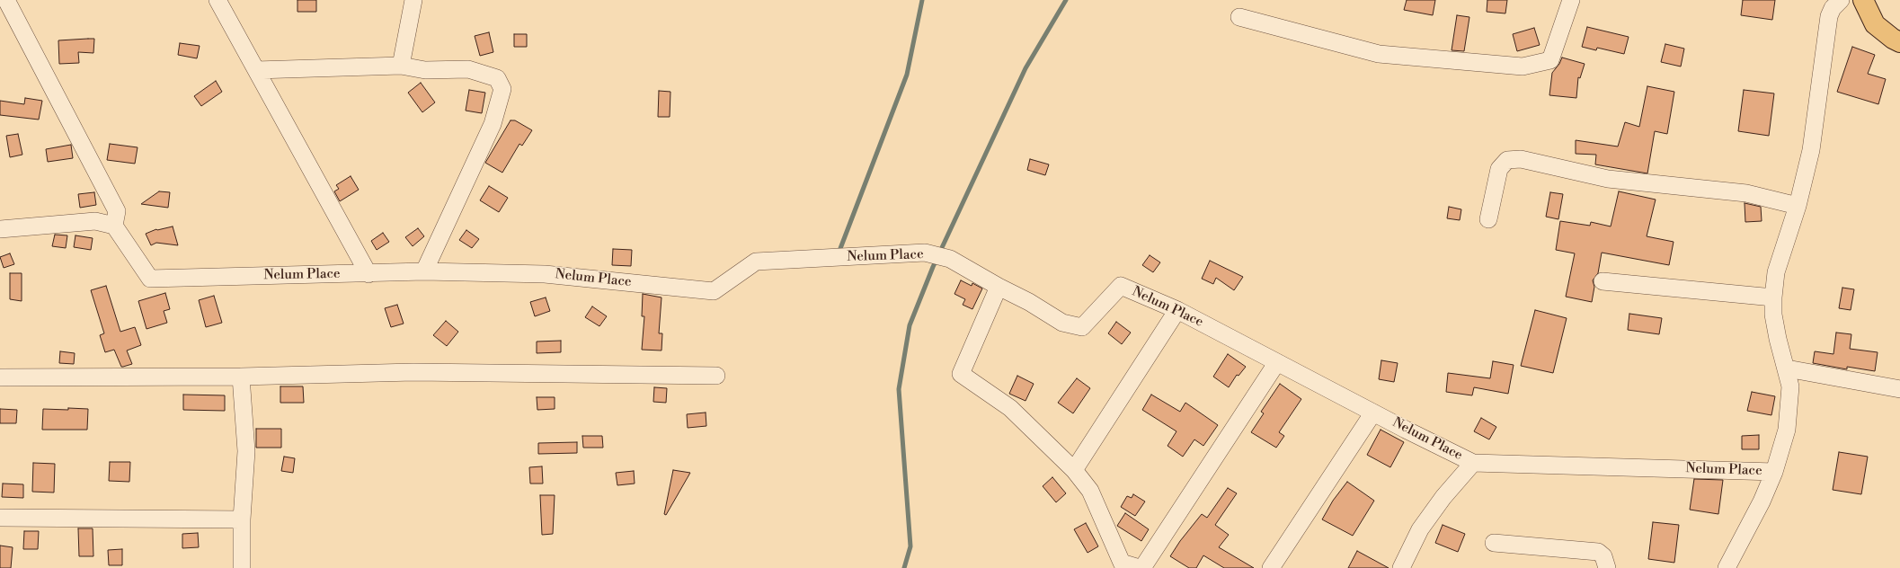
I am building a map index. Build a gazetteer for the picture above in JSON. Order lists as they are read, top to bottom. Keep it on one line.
{"streets":{"street":["Nelum Place"]}}
